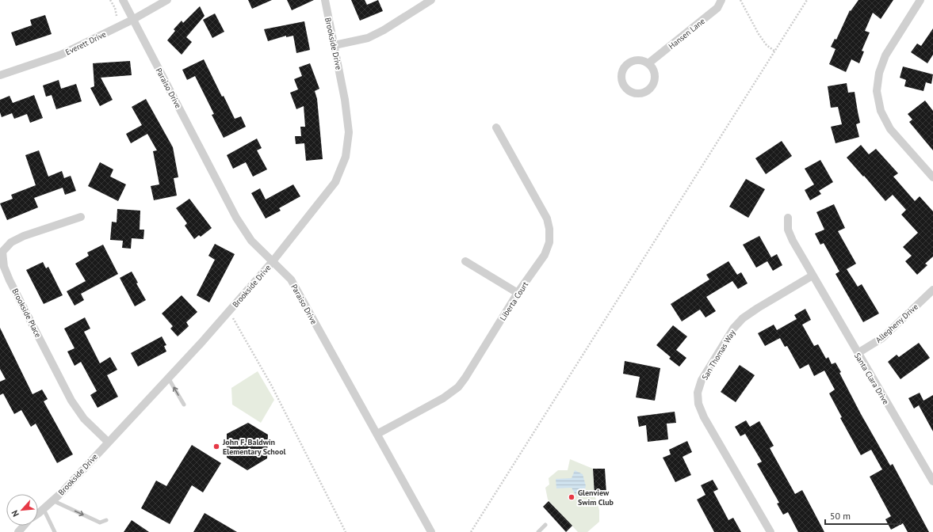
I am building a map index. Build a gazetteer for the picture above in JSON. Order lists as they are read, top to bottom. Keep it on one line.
{"streets":{"street":["Hansen Lane","Everett Drive","Brookside Drive","Paraiso Drive","Liberta Court","Brookside Place","Allegheny Drive","San Thomas Way","Santa Clara Drive"]},"crossings":[["Everett Drive","Paraiso Drive"],["Brookside Drive","Paraiso Drive"],["Brookside Drive","Brookside Place"],["Paraiso Drive","Liberta Court"],["Allegheny Drive","Santa Clara Drive"],["San Thomas Way","Santa Clara Drive"]],"places":["John F. Baldwin Elementary School","Glenview Swim Club"],"scale_bar":"50 m","north":"bottom left"}
